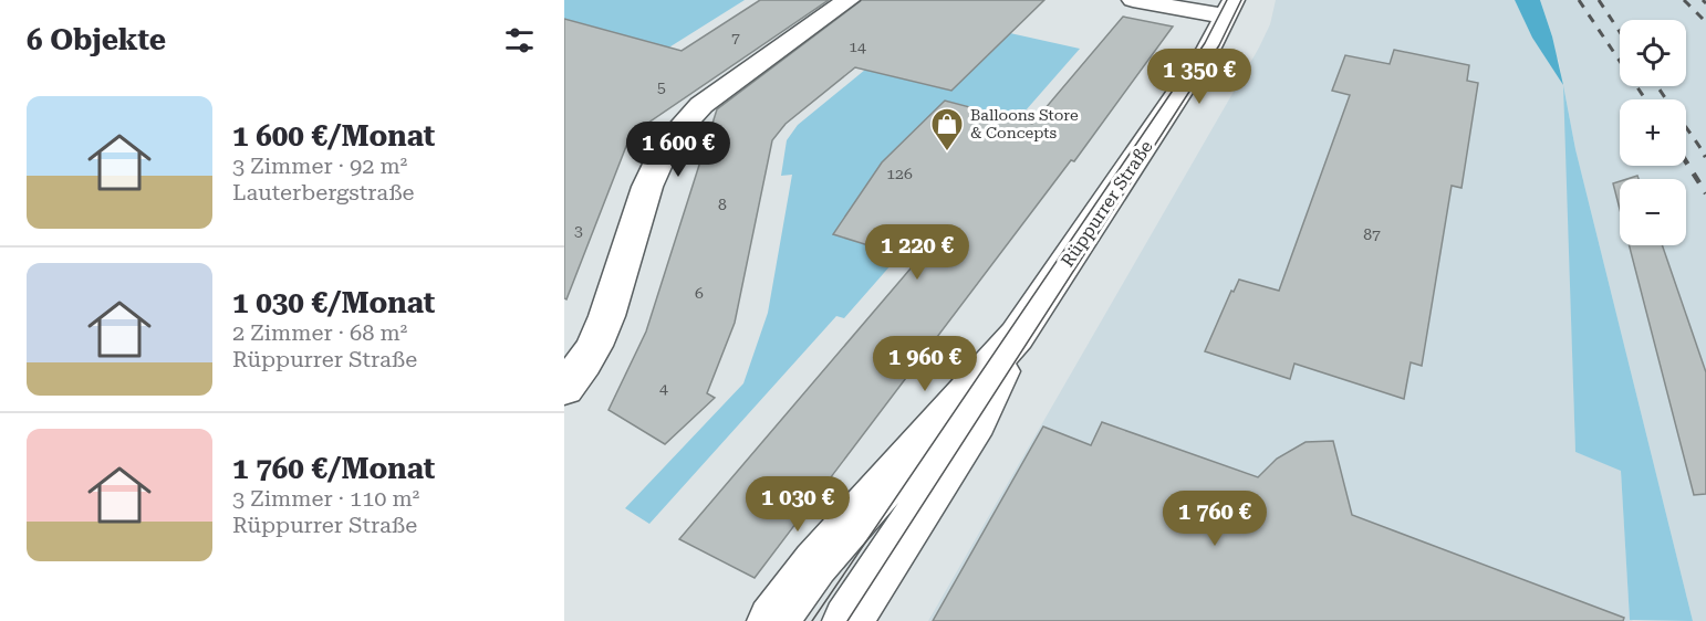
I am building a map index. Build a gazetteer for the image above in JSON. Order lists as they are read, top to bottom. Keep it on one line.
{"streets":{"street":["Rüppurrer Straße"]},"places":{"shop":["Balloons Store & Concepts"]},"house_numbers":["7","14","5","126","8","3","87","6","4"],"page":{"heading":"6 Objekte","map_buttons":["+","−"],"price":["1 350 €","1 600 €","1 220 €","1 960 €","1 030 €","1 760 €"],"list":[{"name":"1 600 €/Monat","note":"3 Zimmer · 92 m² · Lauterbergstraße"},{"name":"1 030 €/Monat","note":"2 Zimmer · 68 m² · Rüppurrer Straße"},{"name":"1 760 €/Monat","note":"3 Zimmer · 110 m² · Rüppurrer Straße"}]}}
